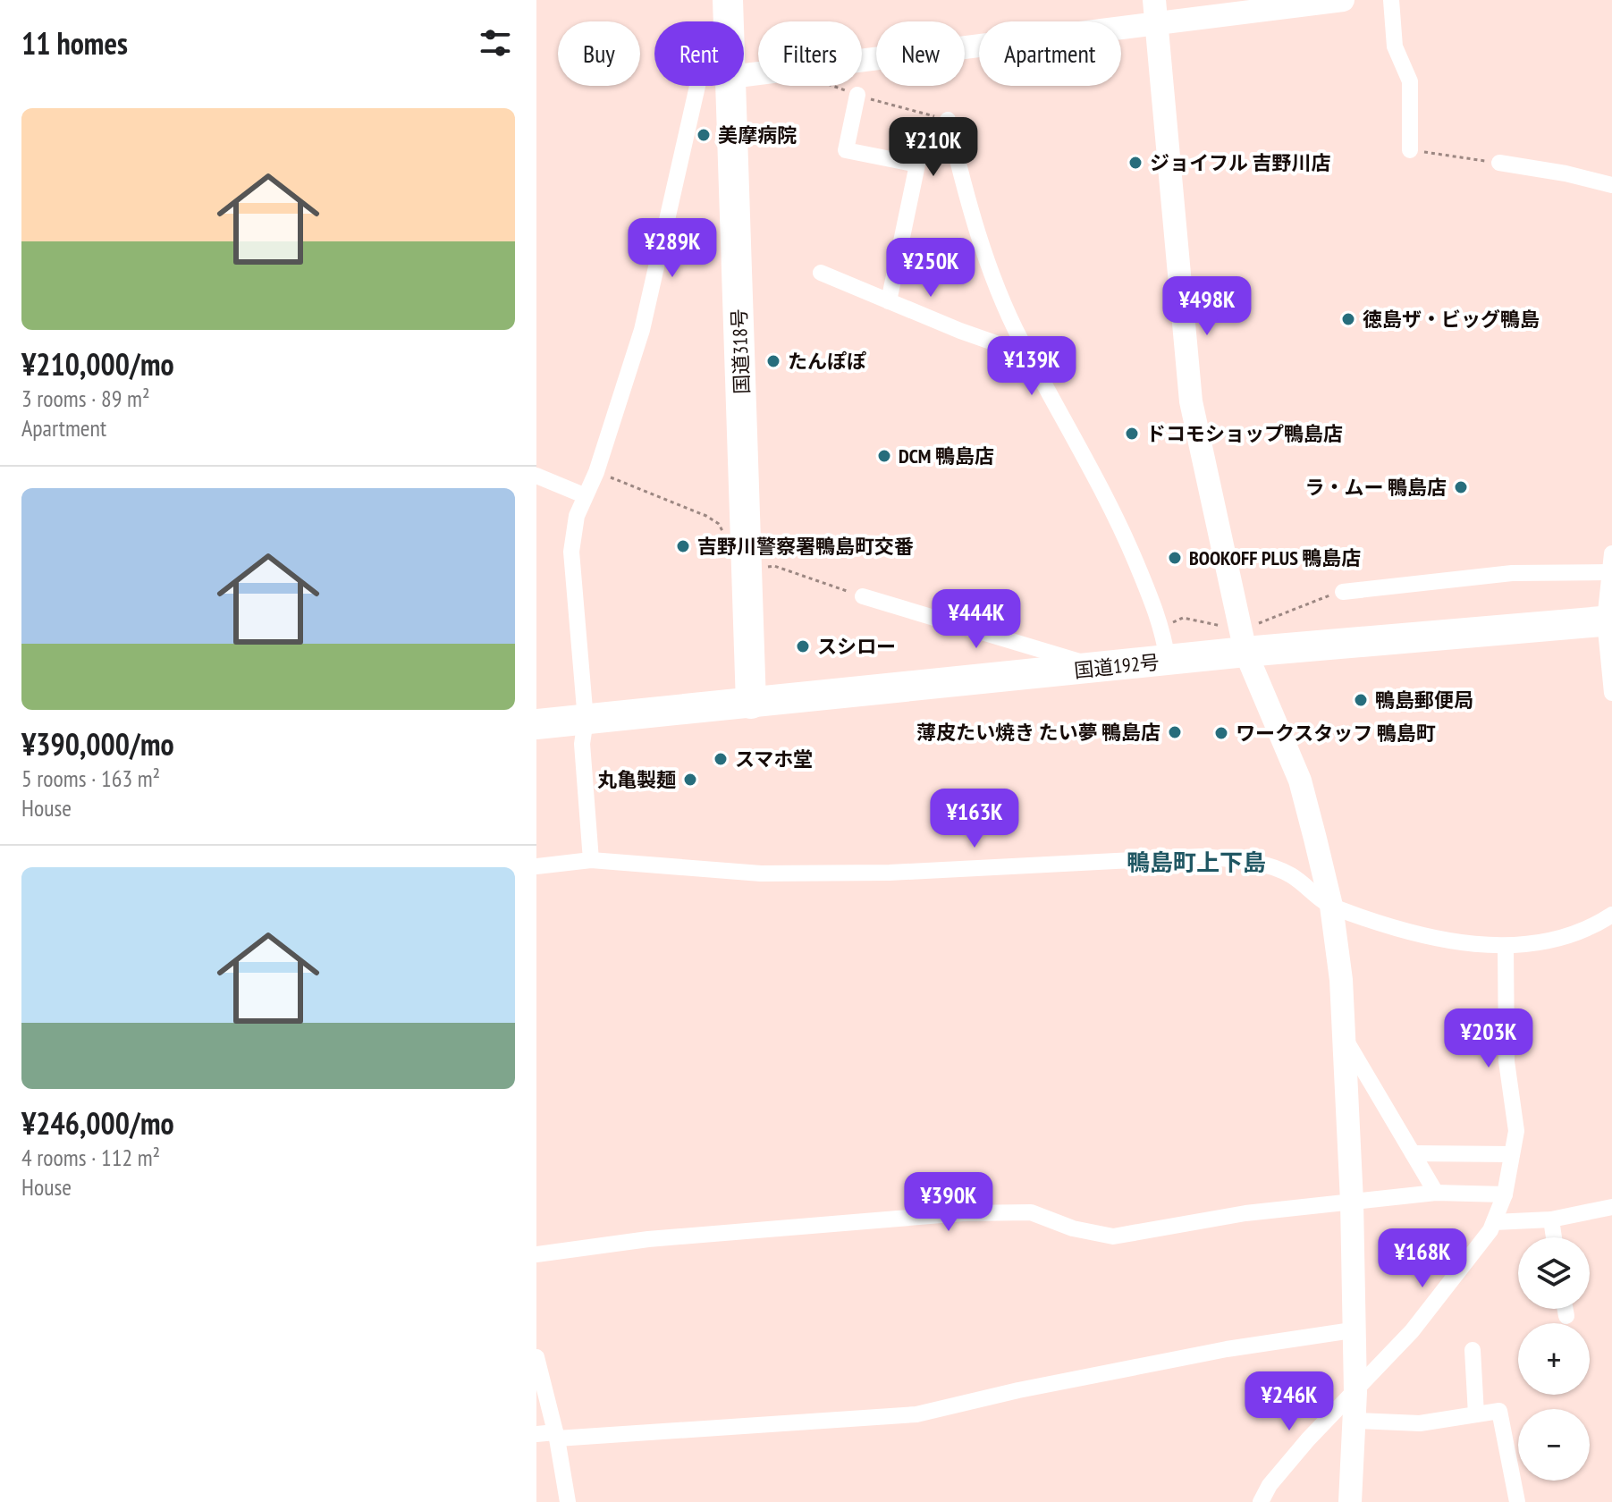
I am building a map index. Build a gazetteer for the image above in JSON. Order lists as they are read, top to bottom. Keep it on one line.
{"streets":{"highway":["国道318号","国道192号"]},"crossings":[["国道318号","国道192号"]],"districts":["鴨島町上下島"],"places":["美摩病院","ジョイフル 吉野川店","徳島ザ・ビッグ鴨島","たんぽぽ","ドコモショップ鴨島店","DCM 鴨島店","ラ・ムー 鴨島店","吉野川警察署鴨島町交番","BOOKOFF PLUS 鴨島店","スシロー","鴨島郵便局","薄皮たい焼き たい夢 鴨島店","ワークスタッフ 鴨島町","スマホ堂","丸亀製麺"],"page":{"heading":"11 homes","chip":["Buy","Rent","Filters","New","Apartment"],"list":[{"name":"¥210,000/mo","note":"3 rooms · 89 m² · Apartment"},{"name":"¥390,000/mo","note":"5 rooms · 163 m² · House"},{"name":"¥246,000/mo","note":"4 rooms · 112 m² · House"}],"price":["¥210K","¥289K","¥250K","¥498K","¥139K","¥444K","¥163K","¥203K","¥390K","¥168K","¥246K"],"map_buttons":["+","−"]}}
